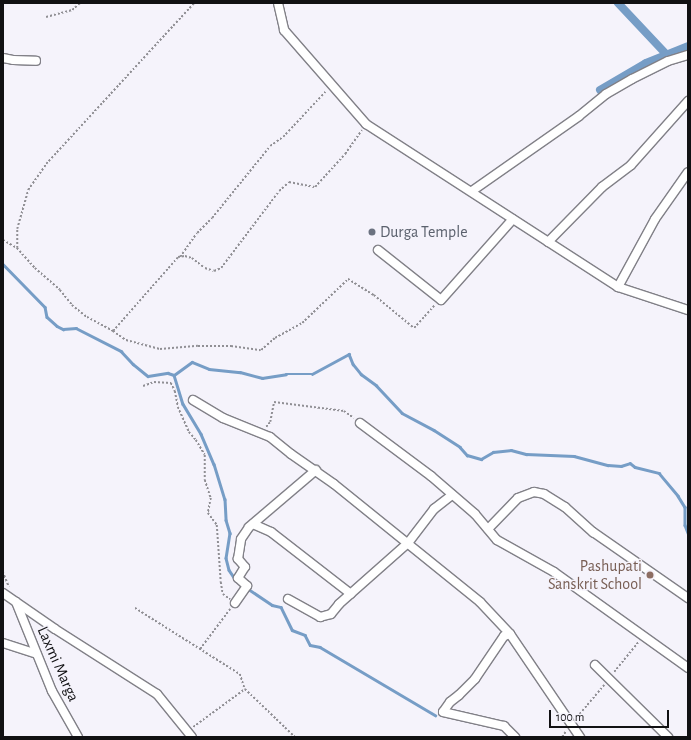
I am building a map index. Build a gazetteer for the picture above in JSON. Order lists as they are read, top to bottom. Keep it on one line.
{"streets":{"street":["Laxmi Marga"]},"places":["Durga Temple","Pashupati Sanskrit School"],"scale_bar":"100 m"}
